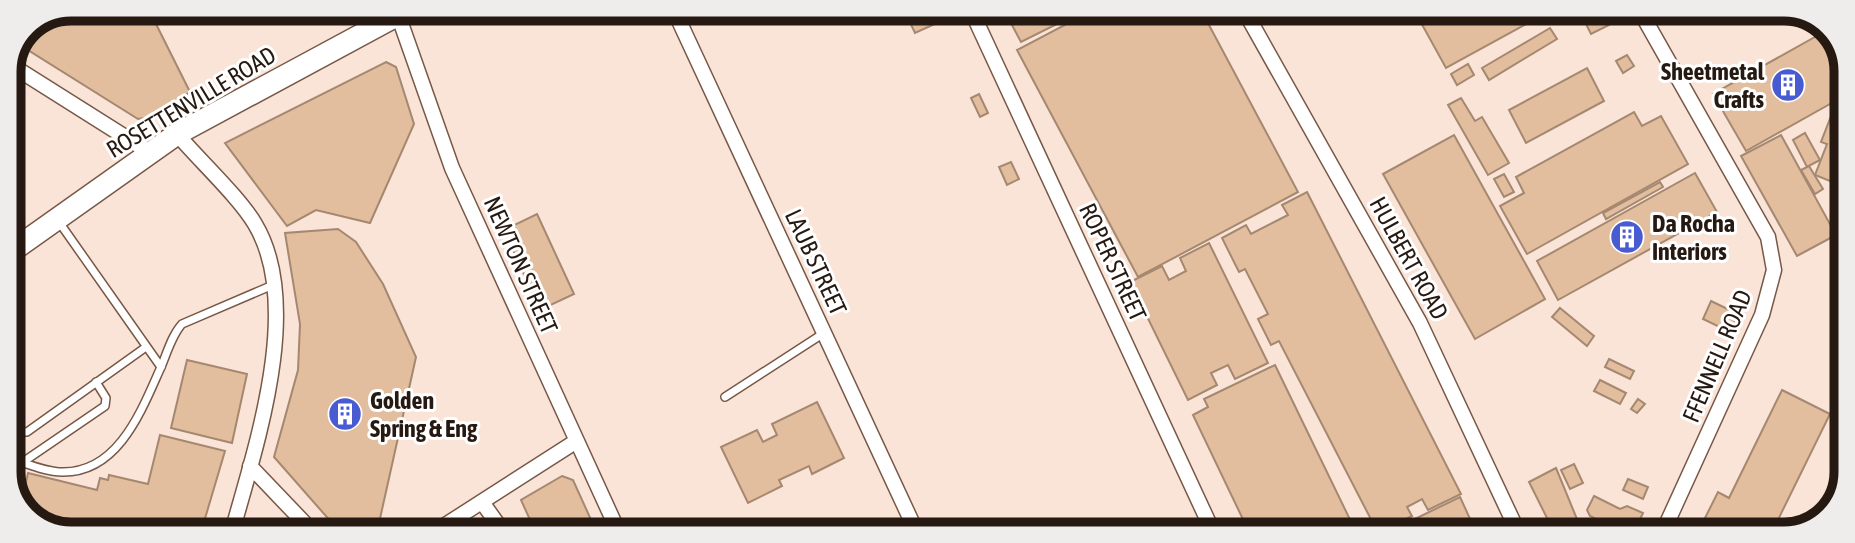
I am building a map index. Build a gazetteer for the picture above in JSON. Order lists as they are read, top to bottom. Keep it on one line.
{"streets":{"main road":["ROSETTENVILLE ROAD"],"street":["HULBERT ROAD","LAUB STREET","ROPER STREET","NEWTON STREET","FFENNELL ROAD"]},"places":{"building":["Sheetmetal Crafts","Da Rocha Interiors","Golden Spring & Eng"]}}
